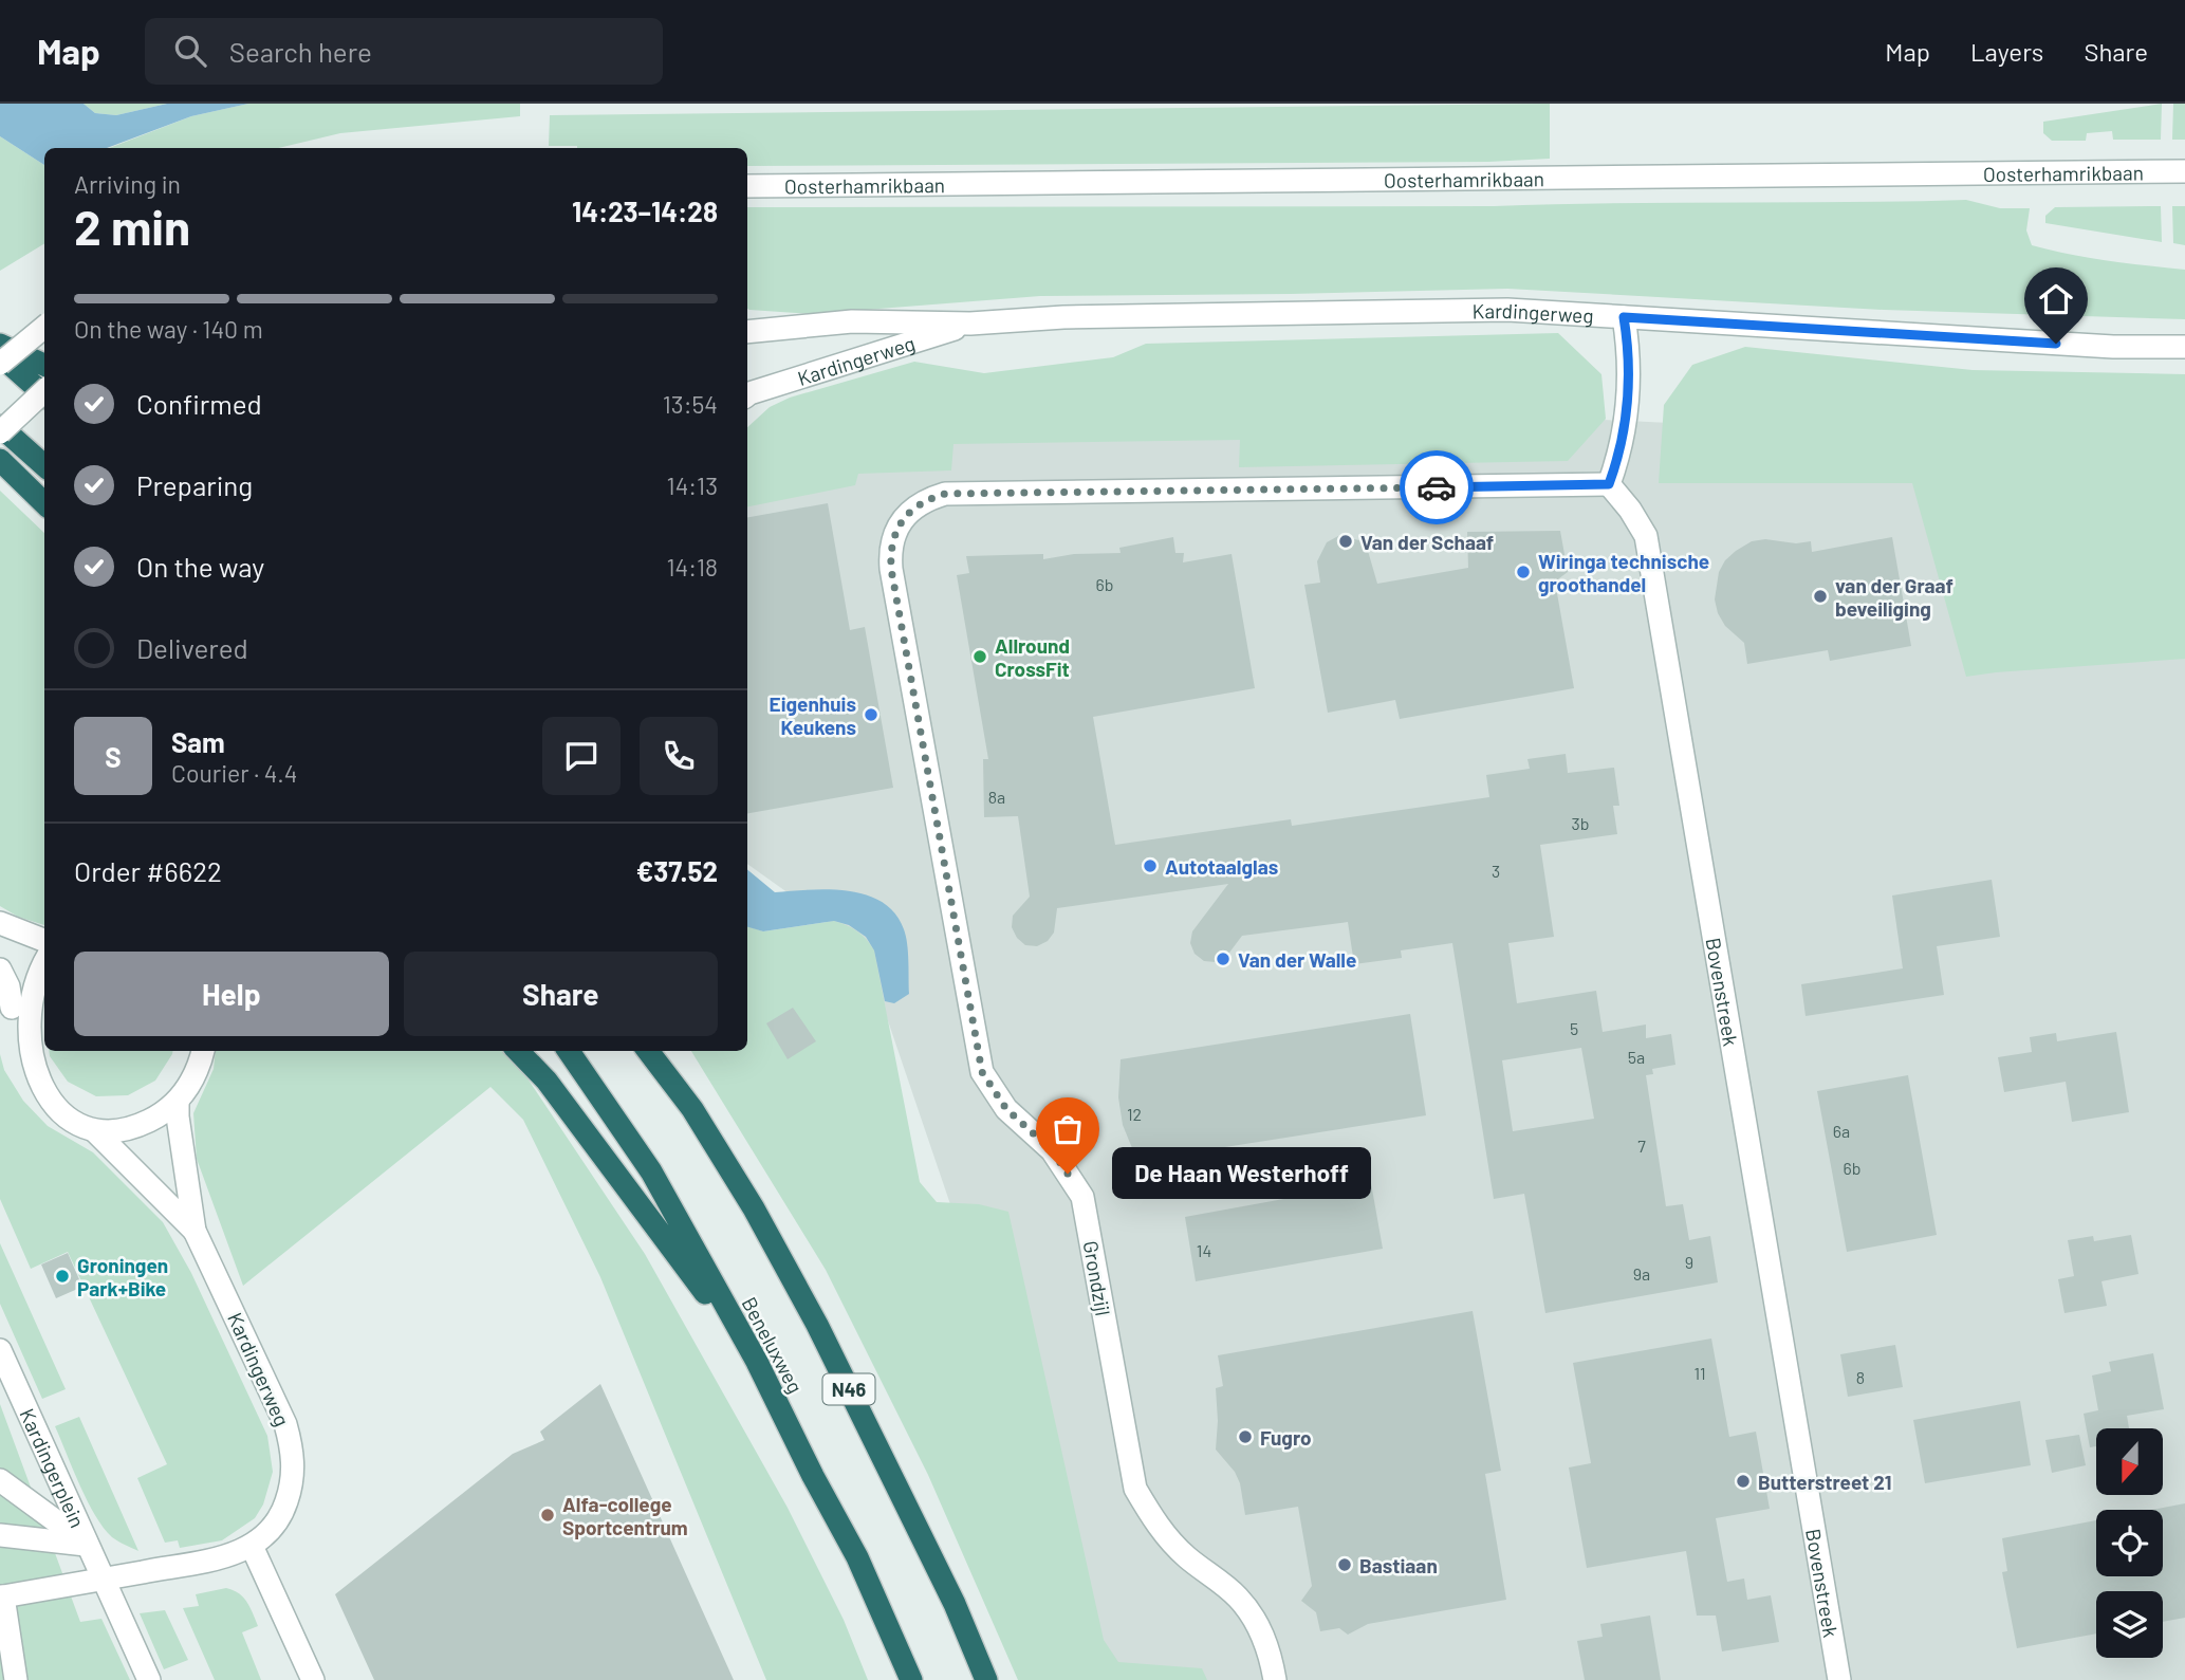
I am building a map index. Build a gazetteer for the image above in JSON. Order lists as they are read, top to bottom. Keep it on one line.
{"streets":{"highway":["Beneluxweg","N46"],"street":["Oosterhamrikbaan","Kardingerweg","Bovenstreek","Grondzijl","Kardingerplein"]},"crossings":[["Kardingerweg","Kardingerplein"],["Bovenstreek","Grondzijl"]],"places":["Van der Schaaf","Wiringa technische groothandel","van der Graaf beveiliging","Allround CrossFit","Eigenhuis Keukens","Autotaalglas","Van der Walle","De Haan Westerhoff","Groningen Park+Bike","Fugro","Butterstreet 21","Alfa-college Sportcentrum","Bastiaan"],"house_numbers":["6b","8a","3b","3","5","5a","12","6a","7","6b","14","9","9a","11","8"],"north":"bottom","page":{"header":"Map","search":"Search here","nav":["Map","Layers","Share"],"heading":["2 min","Arriving in","14:23–14:28"],"panel":["Sam","Courier · 4.4","Order #6622","€37.52"],"bar":"On the way · 140 m","list":[["Confirmed","13:54"],["Preparing","14:13"],["On the way","14:18"],"Delivered"],"round":"S","buttons":["Help","Share"],"bubble":"De Haan Westerhoff"}}
